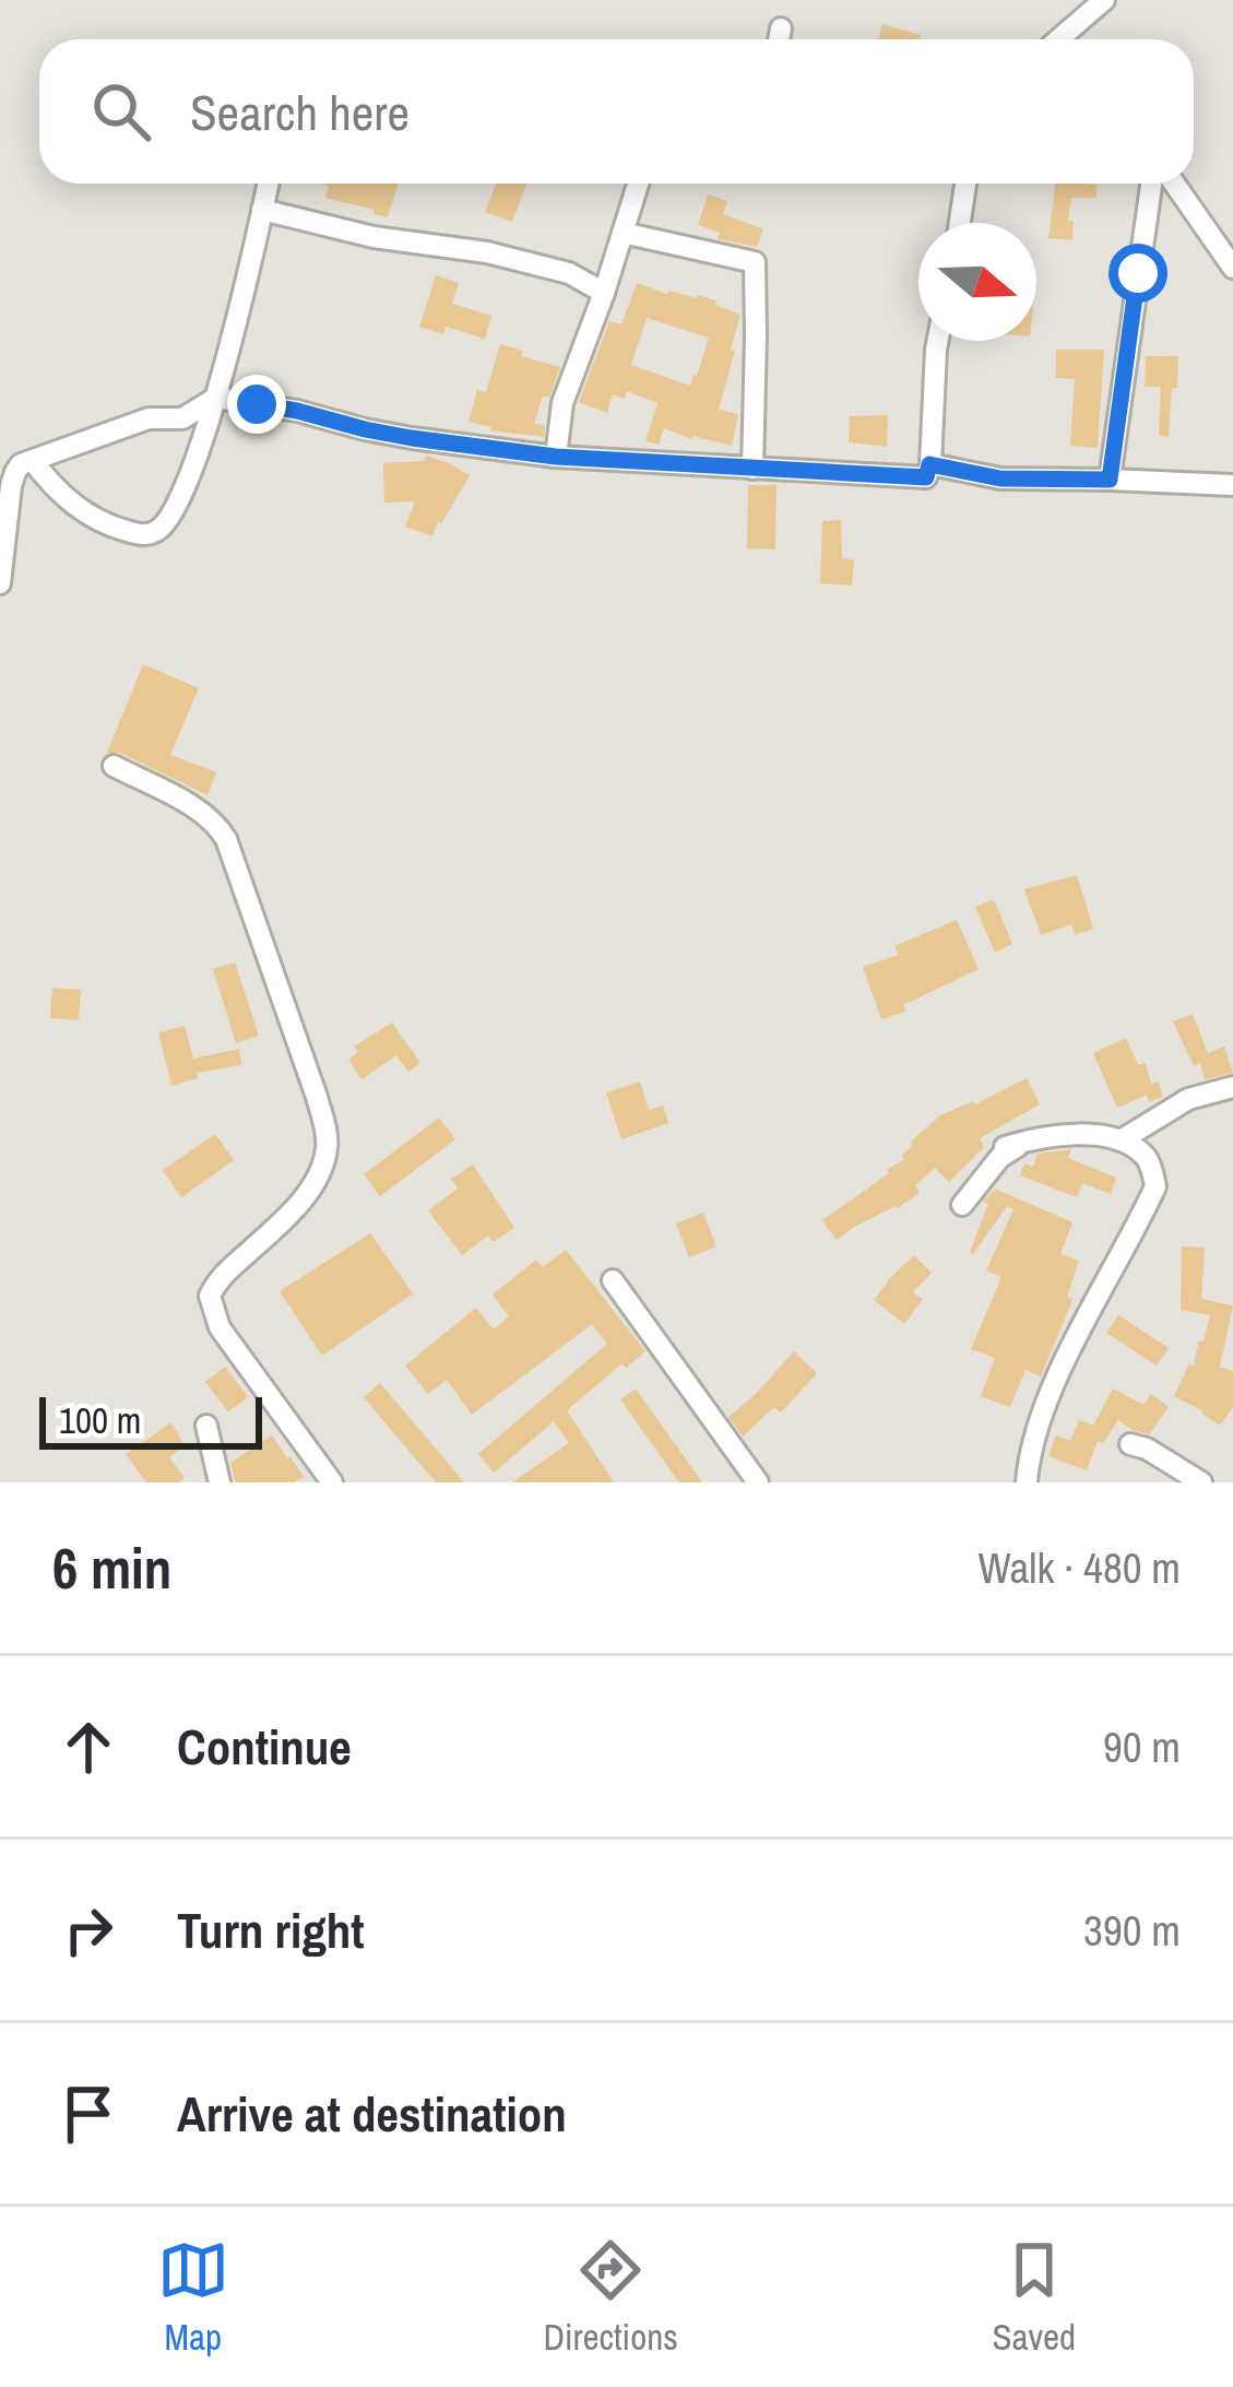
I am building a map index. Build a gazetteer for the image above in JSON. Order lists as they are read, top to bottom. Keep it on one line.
{"scale_bar":"100 m","north":"right","page":{"search":"Search here","scale":"100 m","heading":["6 min","Walk · 480 m"],"list":[["Continue","90 m"],["Turn right","390 m"],"Arrive at destination"],"nav":["Map","Directions","Saved"]}}
